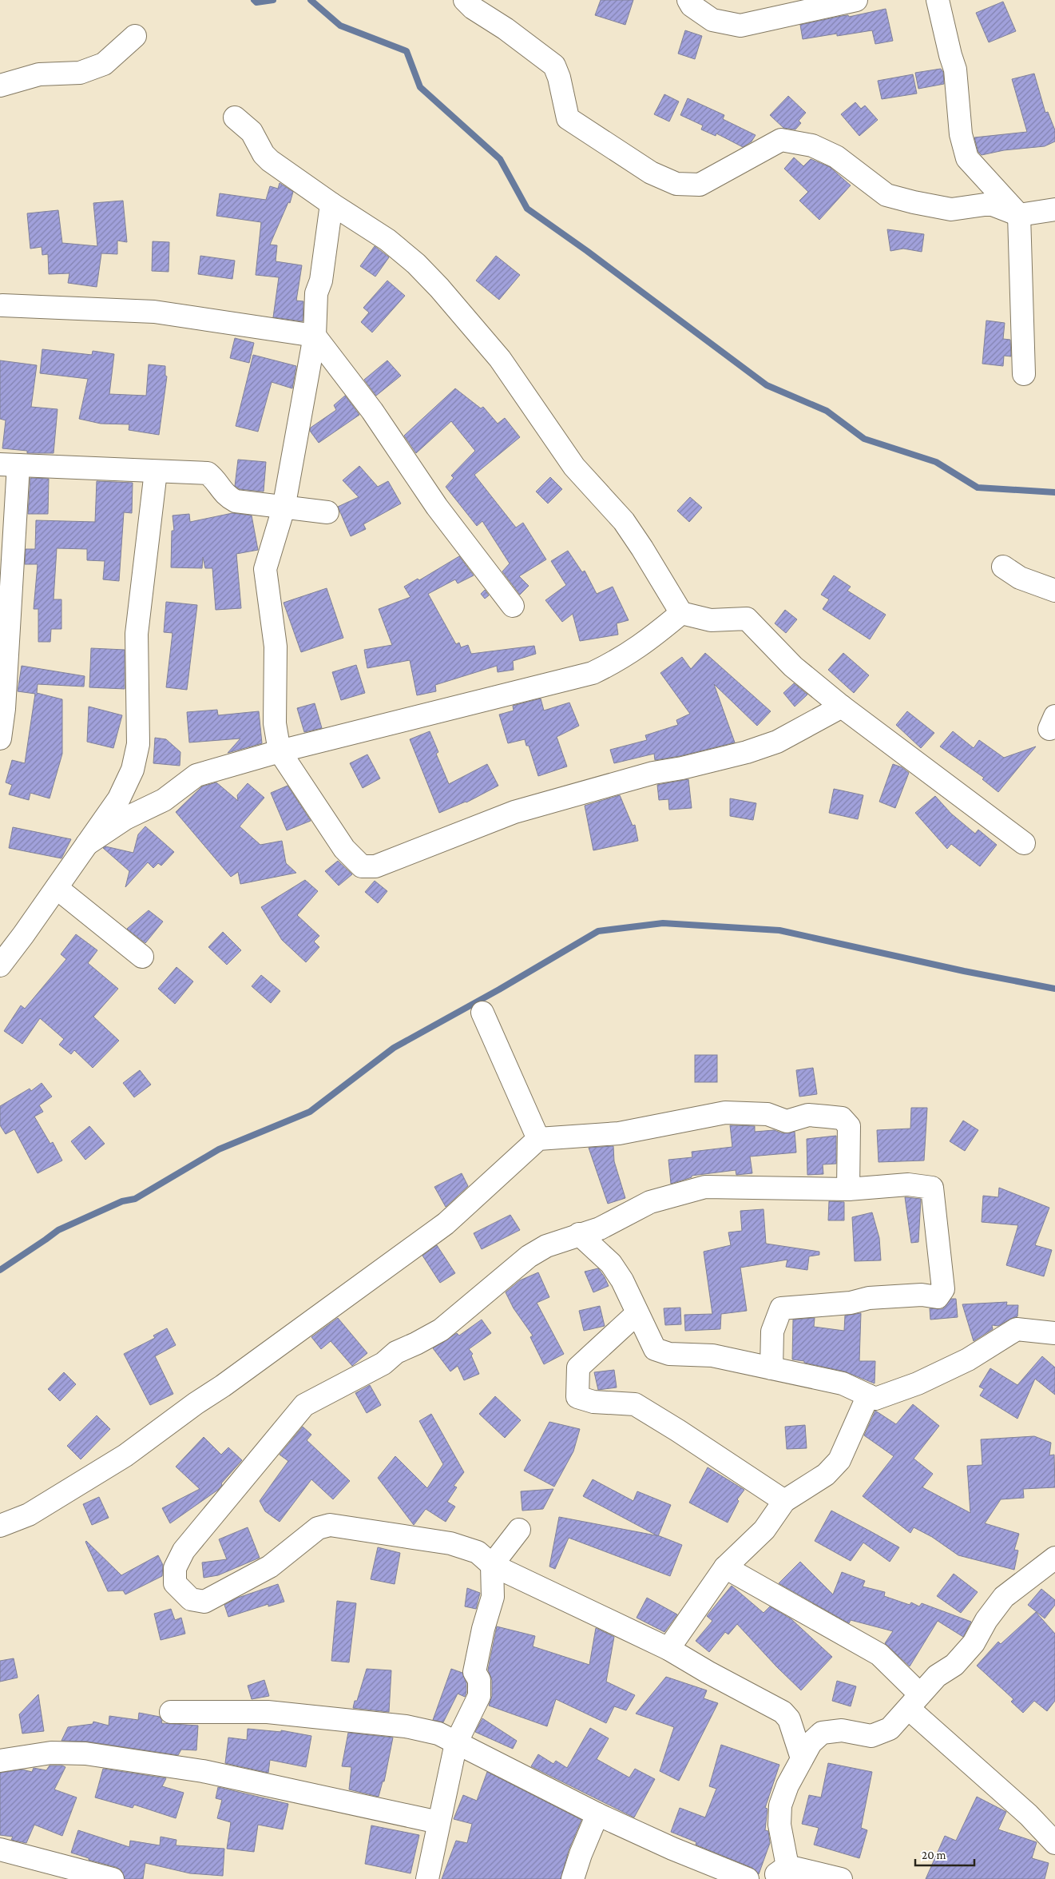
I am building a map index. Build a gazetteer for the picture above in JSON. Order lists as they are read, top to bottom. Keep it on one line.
{"scale_bar":"20 m"}
